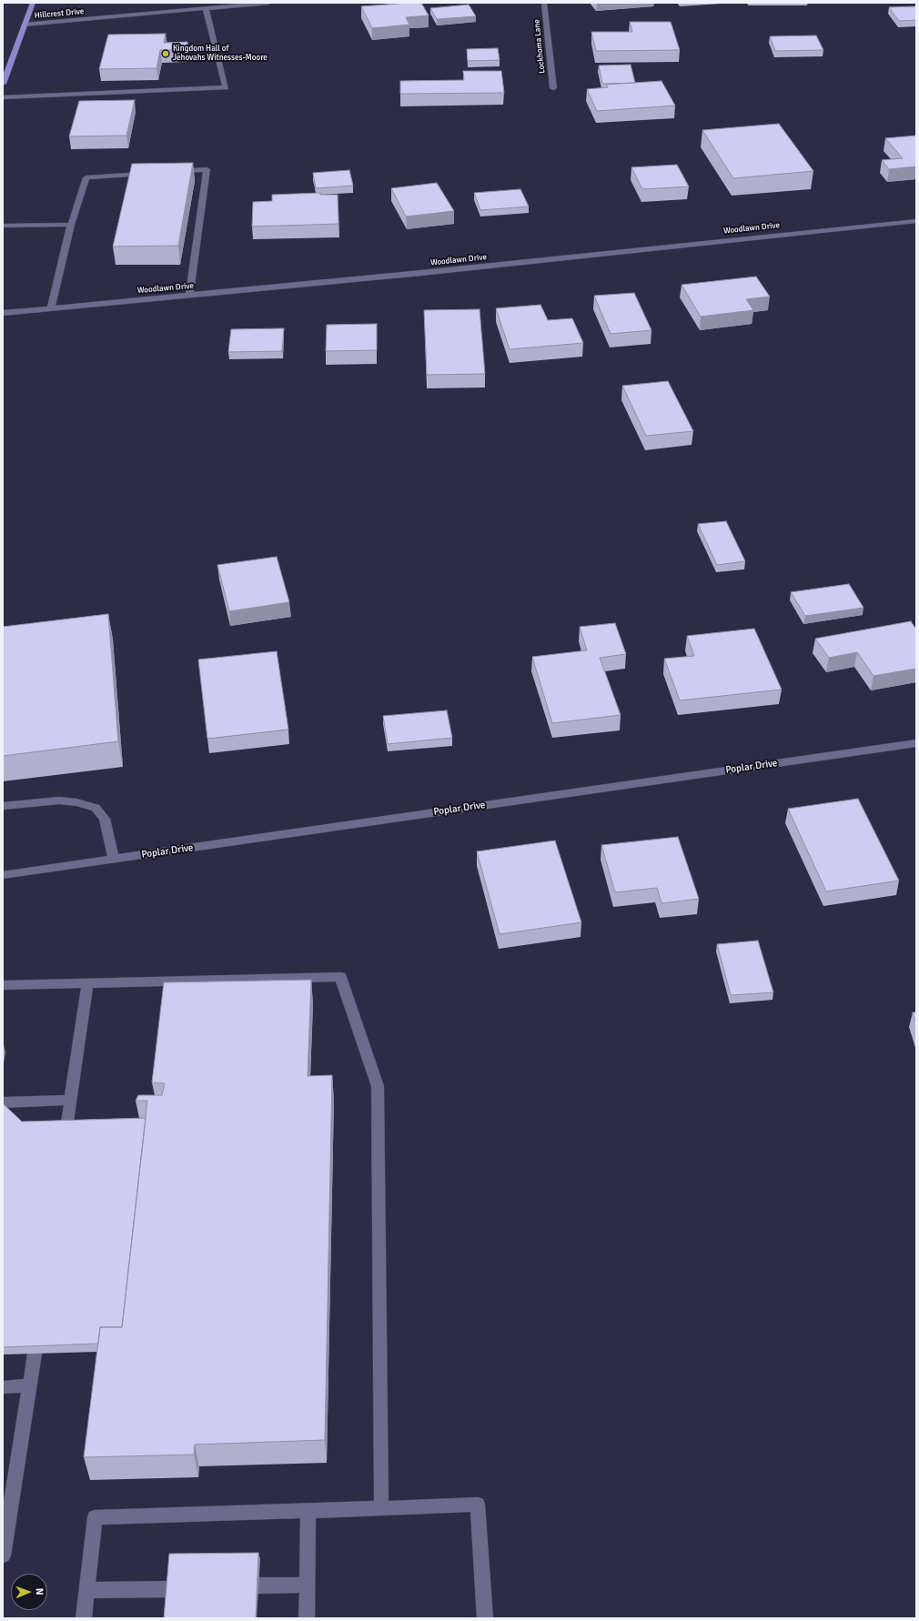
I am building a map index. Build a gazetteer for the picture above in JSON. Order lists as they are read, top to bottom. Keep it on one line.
{"streets":{"street":["Hillcrest Drive","Lockhoma Lane","Woodlawn Drive","Poplar Drive"]},"places":["Kingdom Hall of Jehovahs Witnesses-Moore"],"north":"right"}
